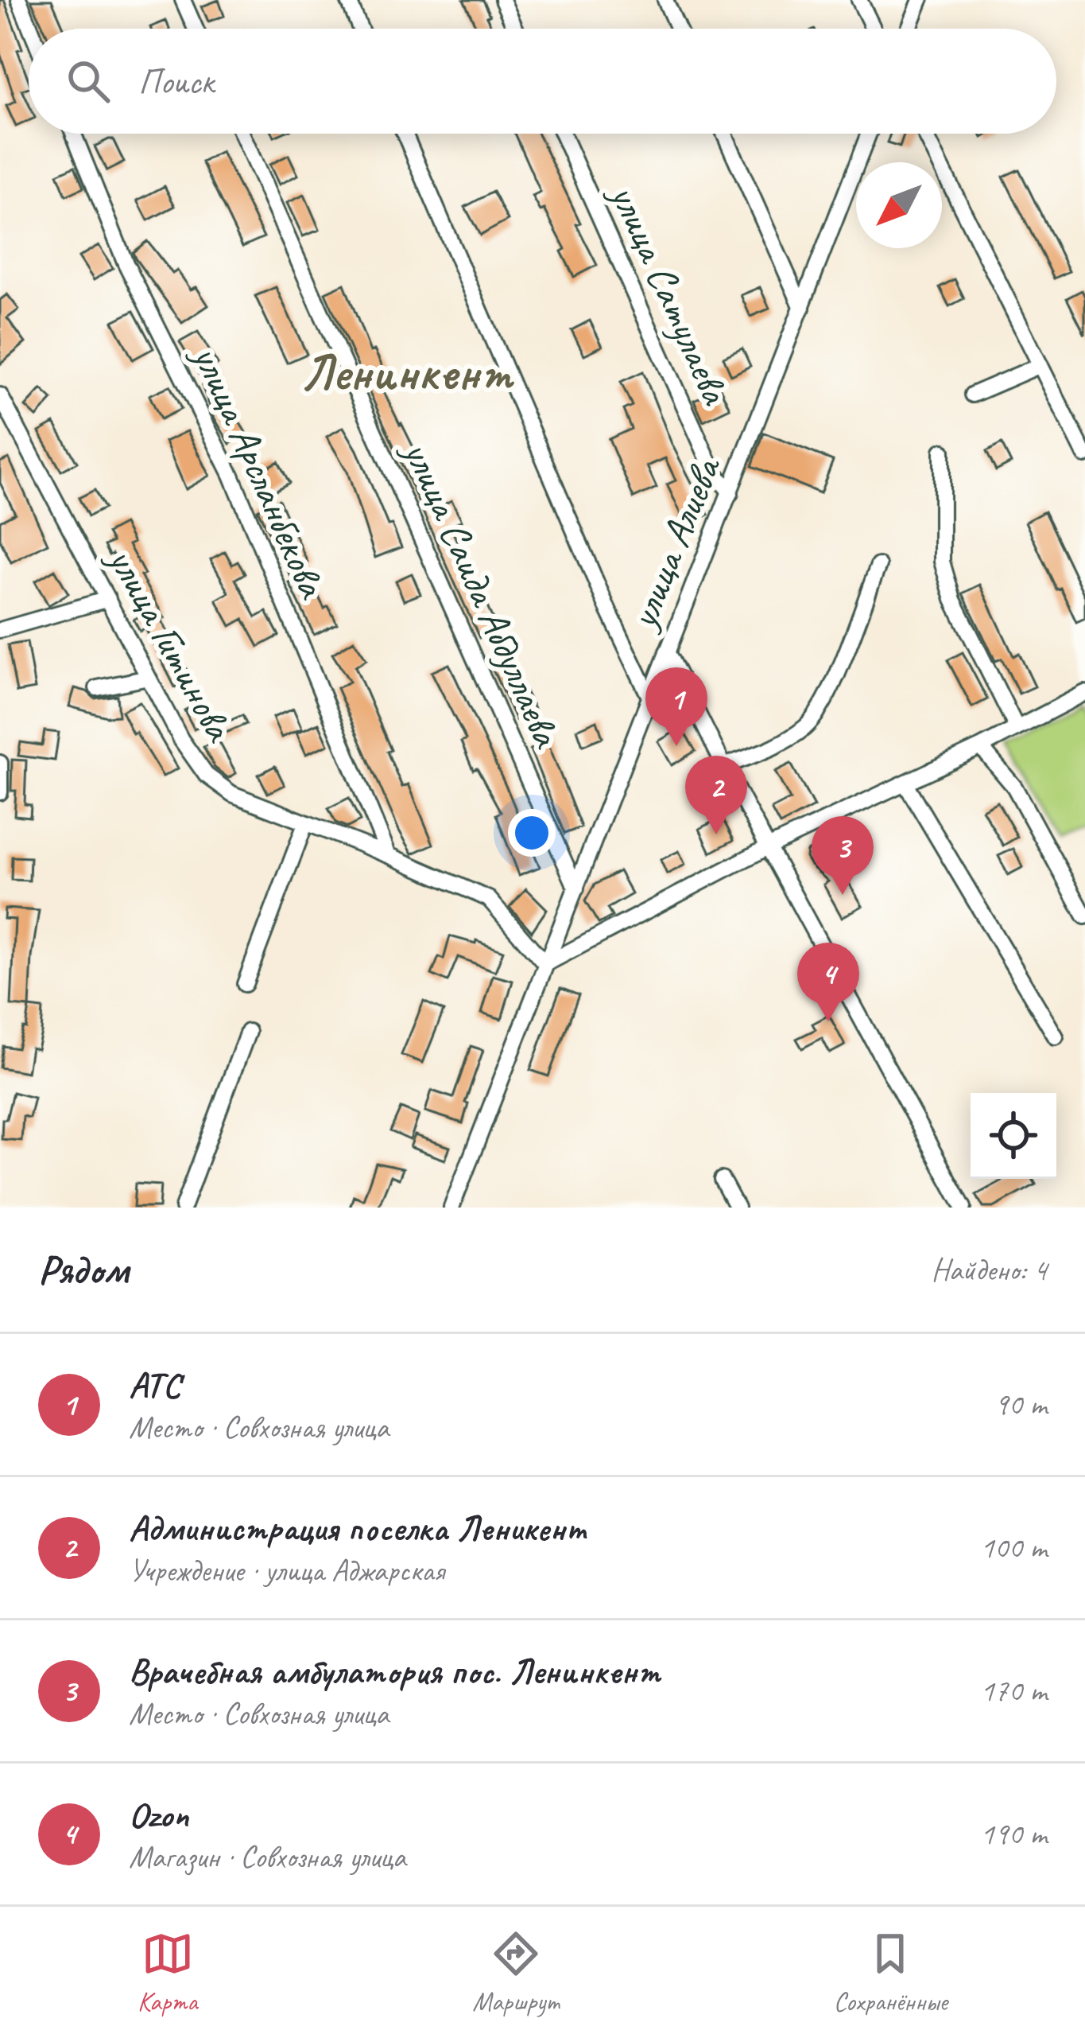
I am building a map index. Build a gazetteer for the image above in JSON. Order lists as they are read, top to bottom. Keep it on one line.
{"streets":{"street":["улица Сатулаева","улица Арсланбекова","улица Алиева","улица Саида Абдуллаева","улица Гитинова"]},"crossings":[["улица Сатулаева","улица Алиева"],["улица Арсланбекова","улица Гитинова"],["улица Алиева","улица Саида Абдуллаева"],["улица Алиева","улица Гитинова"]],"districts":["Ленинкент"],"north":"bottom left","page":{"search":"Поиск","pins":["1","2","3","4"],"heading":["Рядом","Найдено: 4"],"list":[{"mark":"1","name":"АТС","note":"Место · Совхозная улица","value":"90 m"},{"mark":"2","name":"Администрация поселка Леникент","note":"Учреждение · улица Аджарская","value":"100 m"},{"mark":"3","name":"Врачебная амбулатория пос. Ленинкент","note":"Место · Совхозная улица","value":"170 m"},{"mark":"4","name":"Ozon","note":"Магазин · Совхозная улица","value":"190 m"}],"nav":["Карта","Маршрут","Сохранённые"]}}
